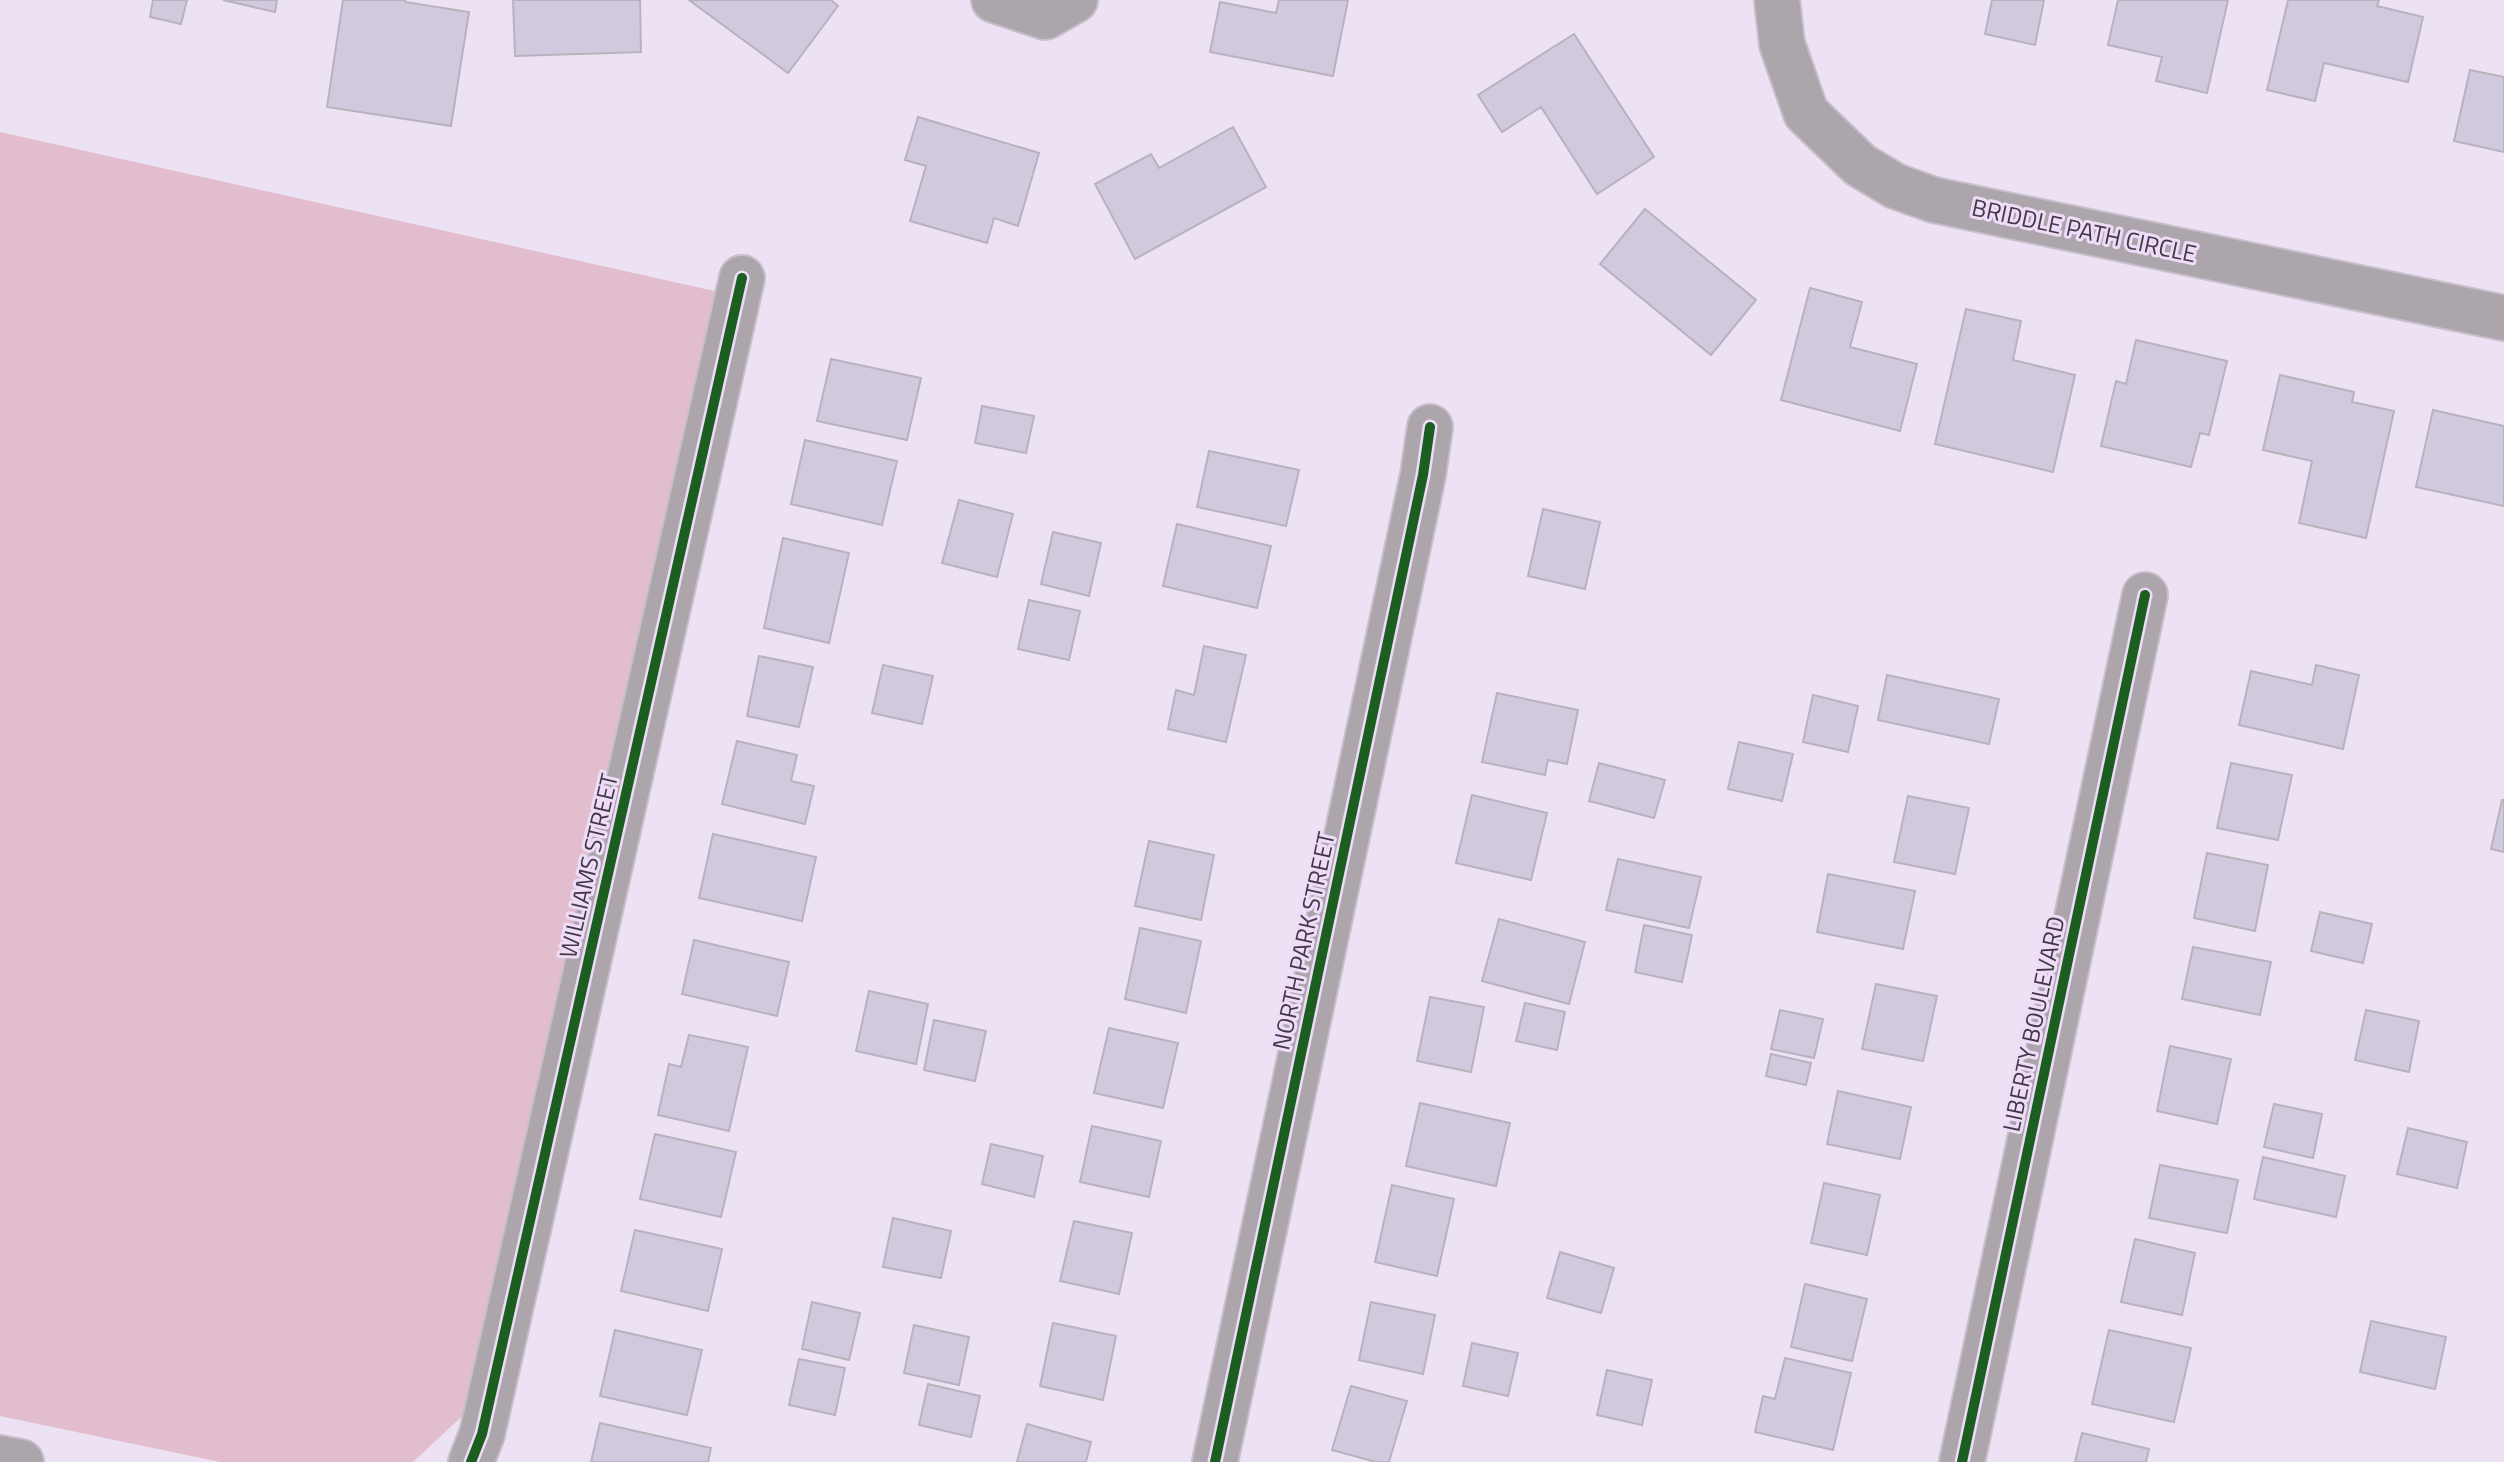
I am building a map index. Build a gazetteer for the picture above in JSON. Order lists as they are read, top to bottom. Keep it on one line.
{"streets":{"street":["BRIDDLE PATH CIRCLE","WILLIAMS STREET","NORTH PARK STREET","LIBERTY BOULEVARD"]}}
